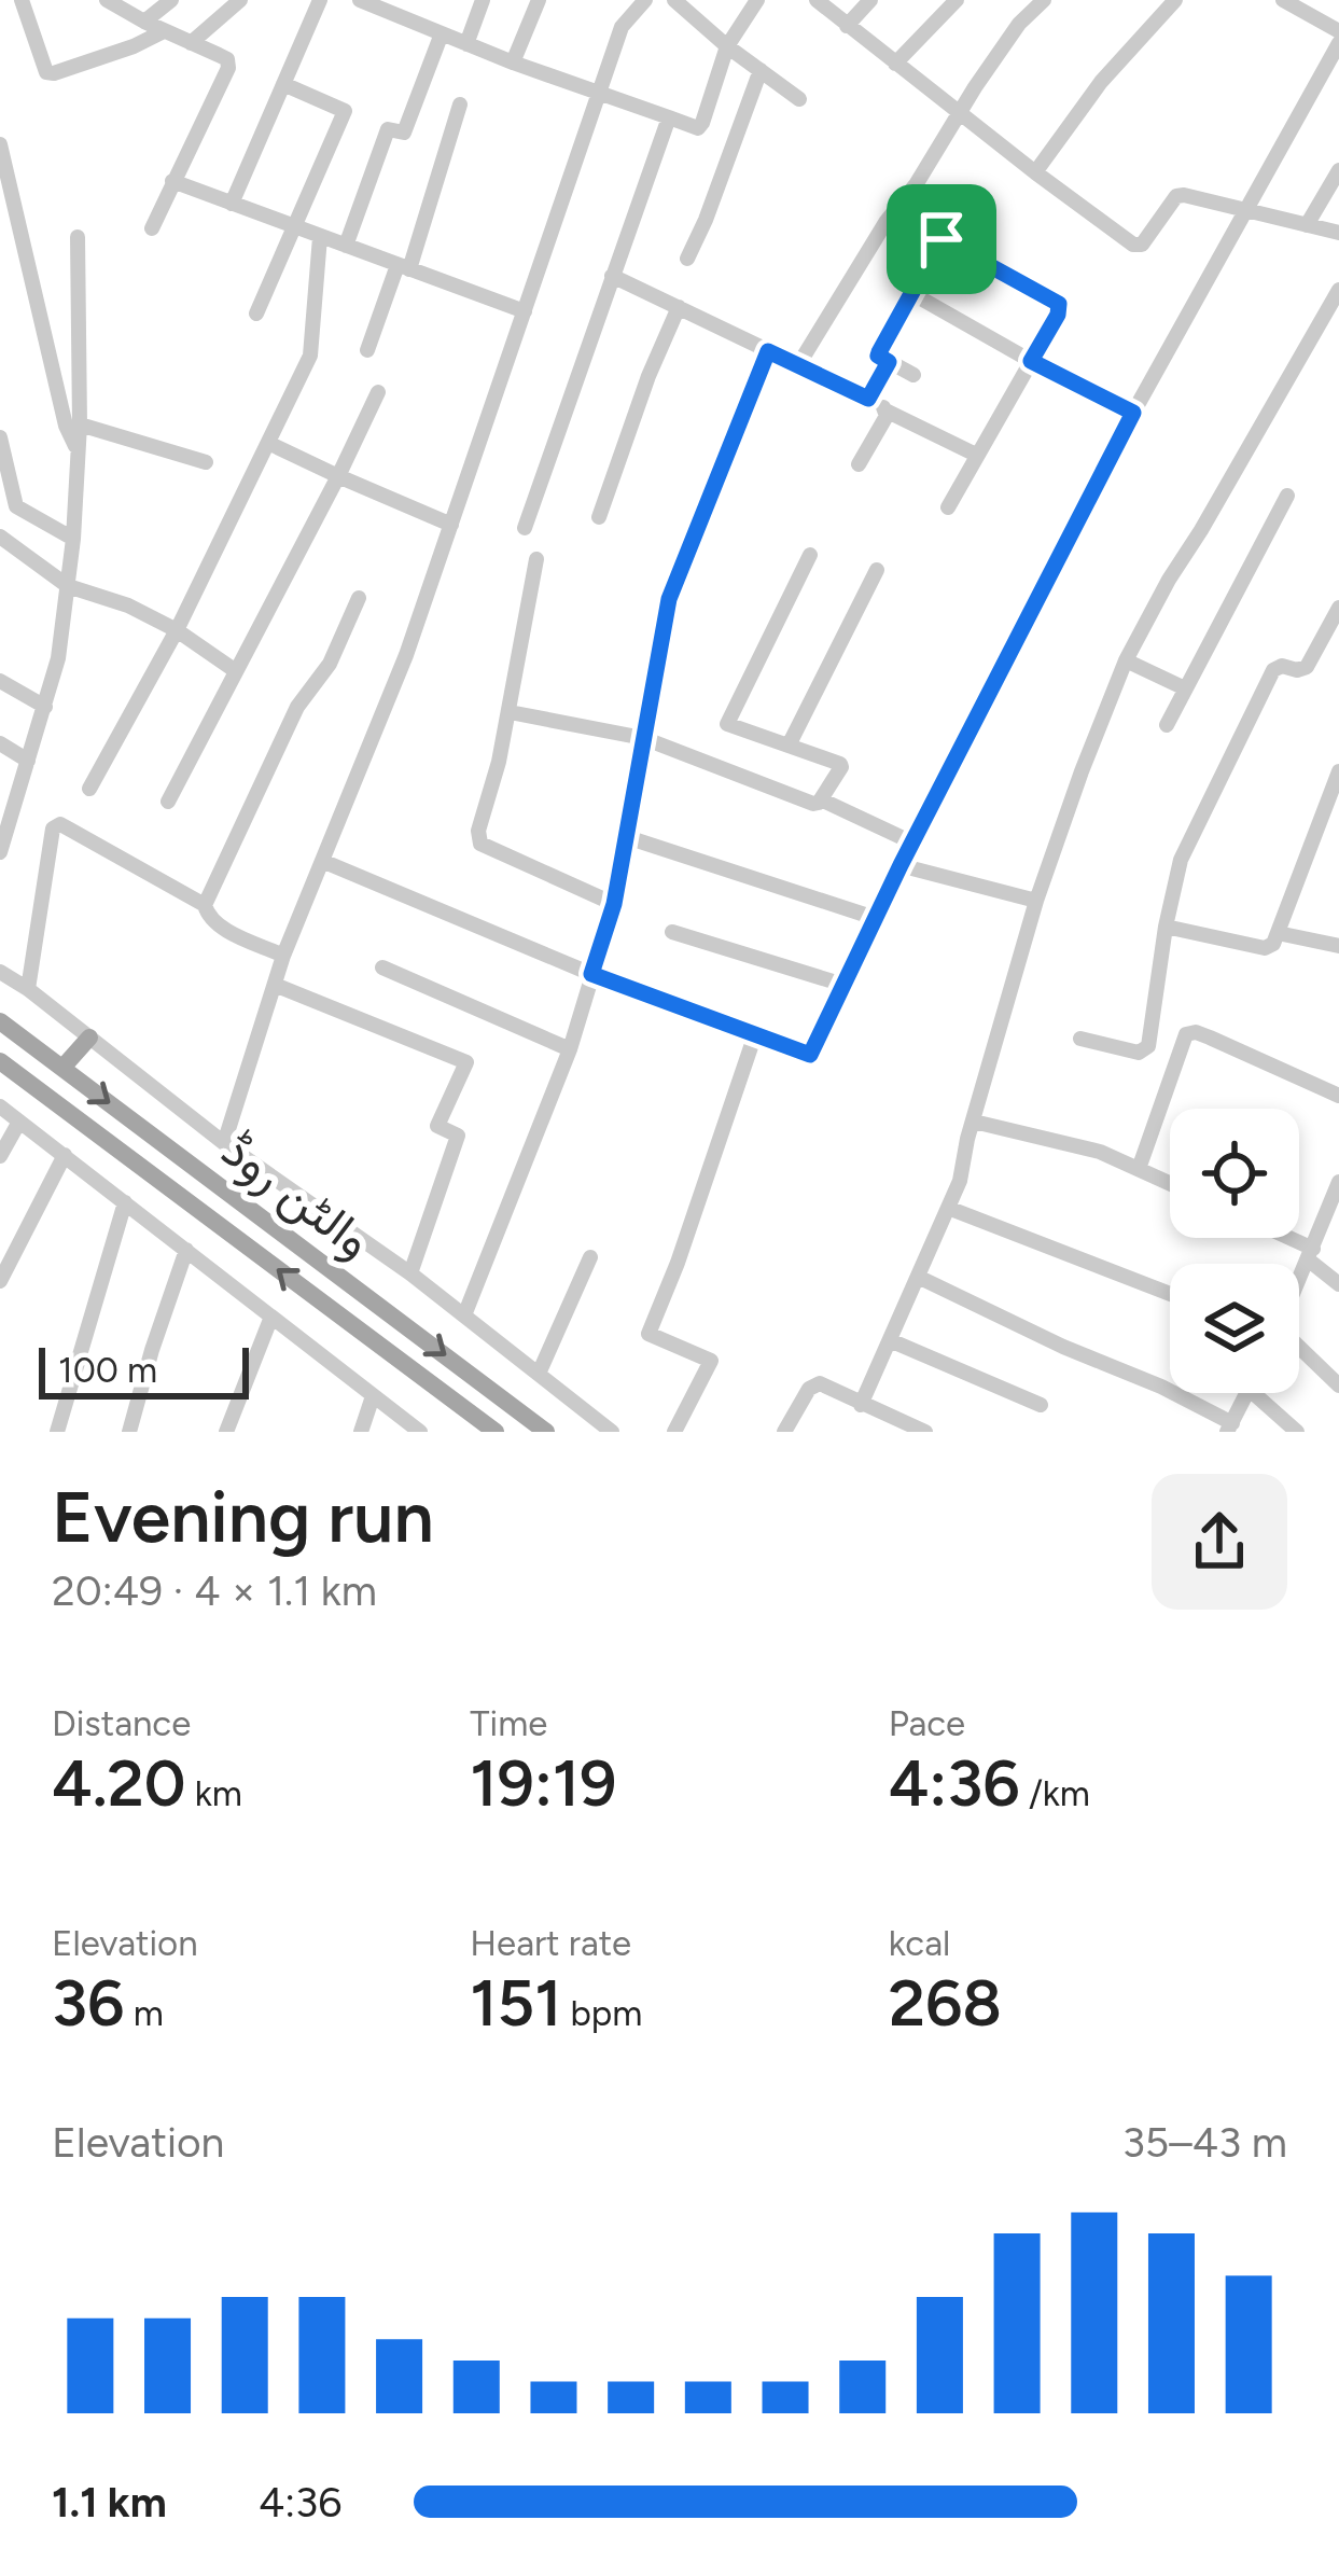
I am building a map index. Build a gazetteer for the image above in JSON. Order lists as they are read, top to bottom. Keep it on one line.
{"streets":{"main road":["والٹن روڈ"]},"scale_bar":"100 m","page":{"scale":"100 m","heading":["Evening run","20:49 · 4 × 1.1 km"],"stats":[["Distance","4.20 km"],["Time","19:19"],["Pace","4:36 /km"],["Elevation","36 m"],["Heart rate","151 bpm"],["kcal","268"]],"chart":["Elevation","35–43 m"],"list":[{"name":"1.1 km","note":"4:36"}]}}
